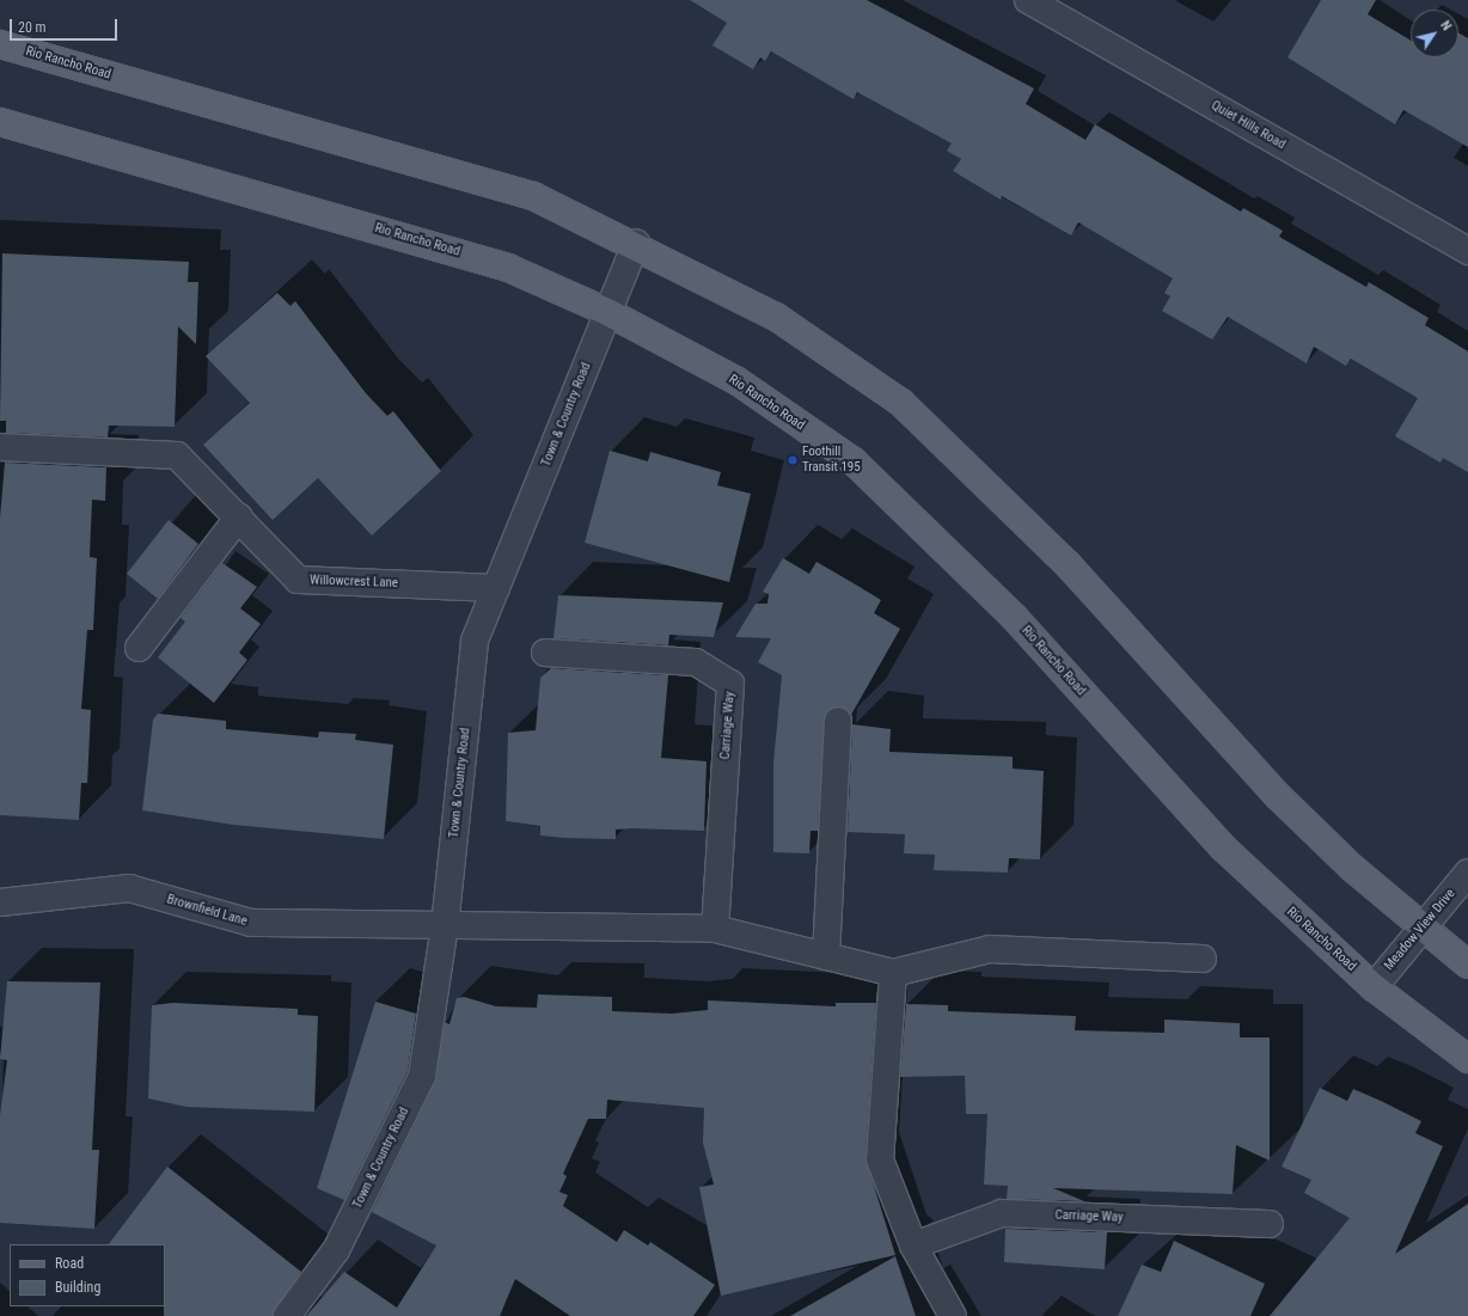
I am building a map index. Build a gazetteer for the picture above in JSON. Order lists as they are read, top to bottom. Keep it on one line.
{"streets":{"main road":["Rio Rancho Road"],"street":["Quiet Hills Road","Town & Country Road","Willowcrest Lane","Carriage Way","Brownfield Lane","Meadow View Drive"]},"crossings":[["Rio Rancho Road","Town & Country Road"],["Rio Rancho Road","Meadow View Drive"],["Town & Country Road","Willowcrest Lane"],["Town & Country Road","Brownfield Lane"]],"places":["Foothill Transit 195"],"legend":["Road","Building"],"scale_bar":"20 m","north":"top right"}
